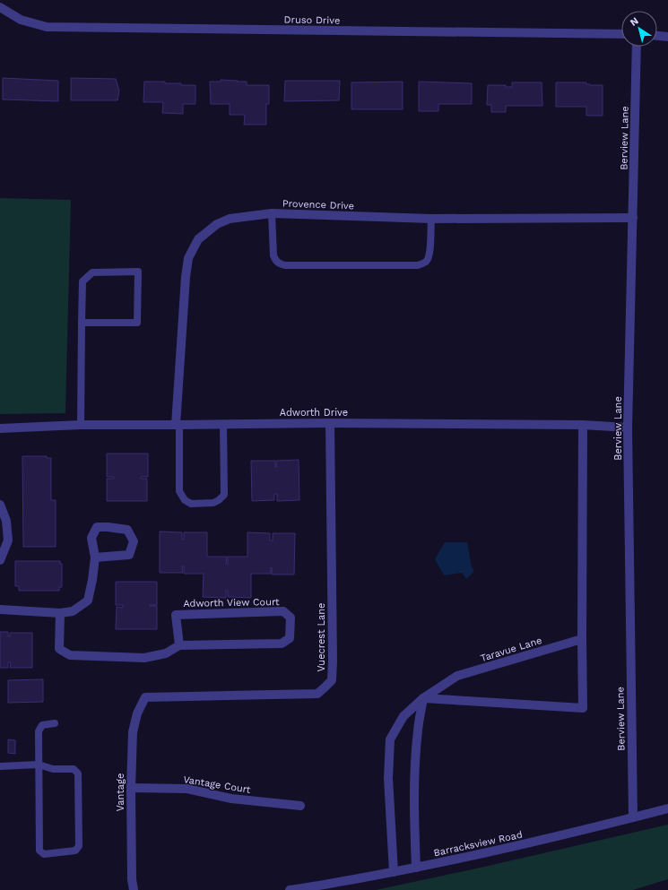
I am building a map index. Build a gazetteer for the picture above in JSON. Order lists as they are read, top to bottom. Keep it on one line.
{"streets":{"street":["Druso Drive","Berview Lane","Provence Drive","Adworth Drive","Adworth View Court","Vuecrest Lane","Taravue Lane","Vantage Court","Vantage","Barracksview Road"]},"crossings":[["Berview Lane","Provence Drive"],["Berview Lane","Adworth Drive"],["Berview Lane","Barracksview Road"],["Provence Drive","Adworth Drive"],["Adworth Drive","Vuecrest Lane"],["Vuecrest Lane","Vantage"],["Taravue Lane","Barracksview Road"],["Vantage Court","Vantage"]],"north":"top left"}
